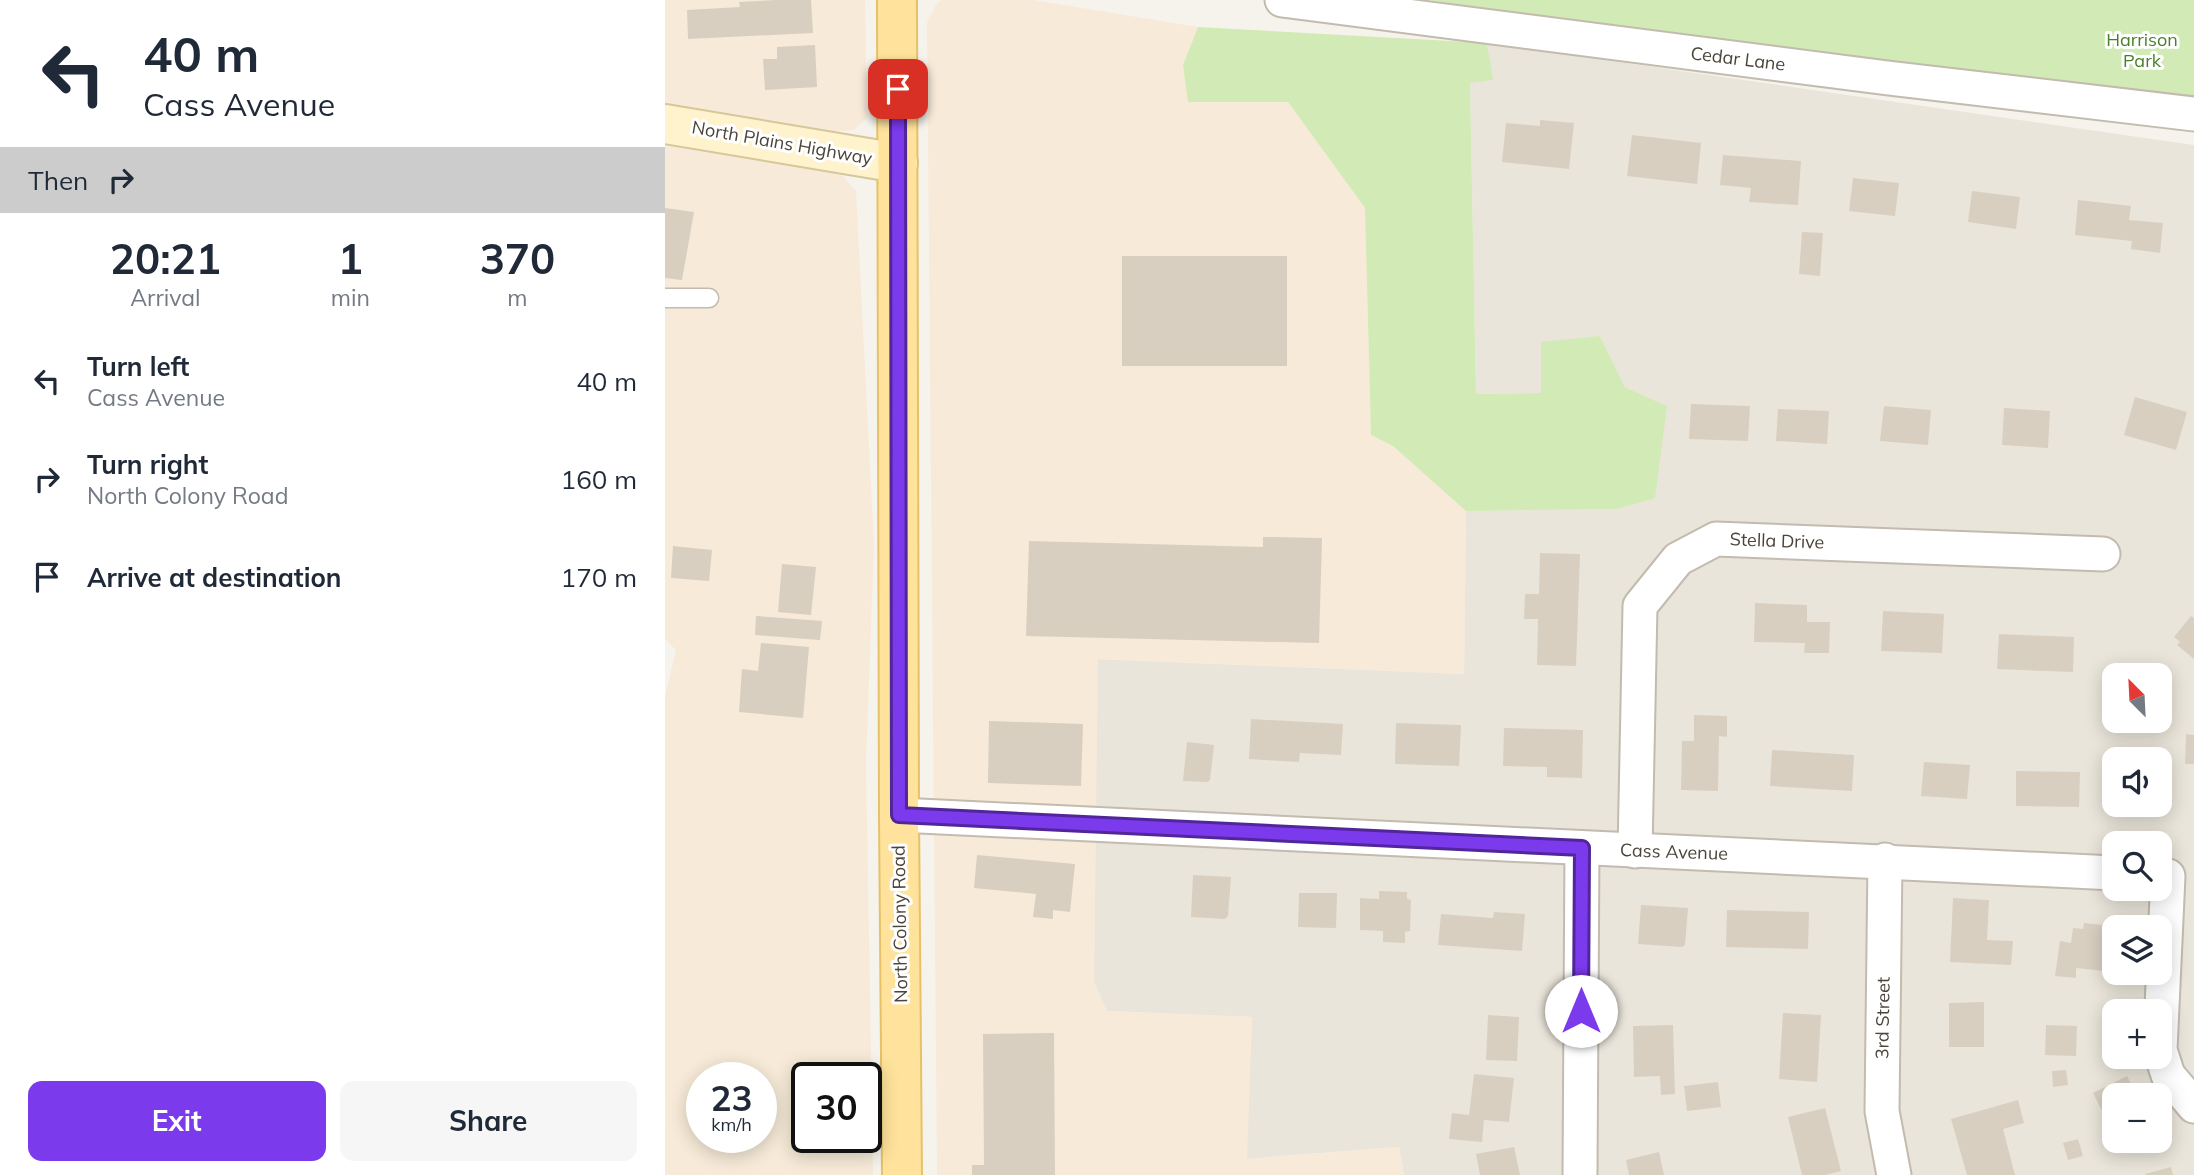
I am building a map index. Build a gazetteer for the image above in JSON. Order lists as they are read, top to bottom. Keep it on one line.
{"streets":{"main road":["North Colony Road"],"street":["Cedar Lane","North Plains Highway","Stella Drive","Cass Avenue","3rd Street"]},"crossings":[["North Plains Highway","North Colony Road"],["Stella Drive","Cass Avenue"],["Cass Avenue","North Colony Road"],["Cass Avenue","3rd Street"]],"parks":["Harrison Park"],"north":"top left","page":{"turn":["40 m","Cass Avenue"],"then":"Then","eta":["20:21","Arrival","1","min","370","m"],"list":[{"name":"Turn left","note":"Cass Avenue","value":"40 m"},{"name":"Turn right","note":"North Colony Road","value":"160 m"},{"name":"Arrive at destination","value":"170 m"}],"map_buttons":["+","−"],"speed":"23 km/h","limit":"30","buttons":["Exit","Share"]}}
